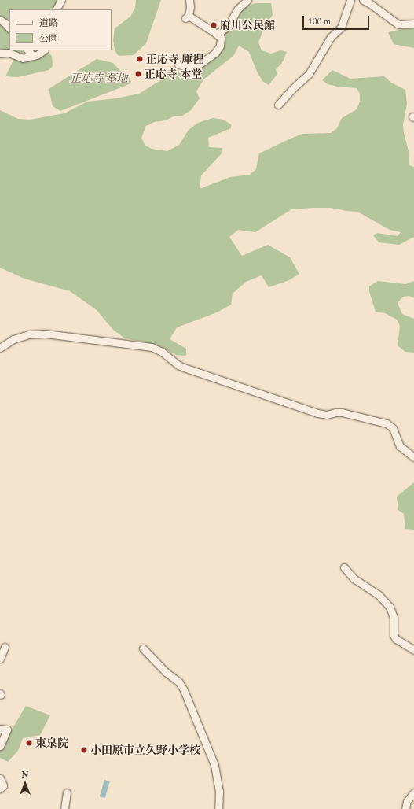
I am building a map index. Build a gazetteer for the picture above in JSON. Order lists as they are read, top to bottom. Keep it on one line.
{"parks":["正応寺 墓地"],"places":["府川公民館","正応寺 庫裡","正応寺 本堂","東泉院","小田原市立久野小学校"],"legend":["道路","公園"],"scale_bar":"100 m","north":"top"}
